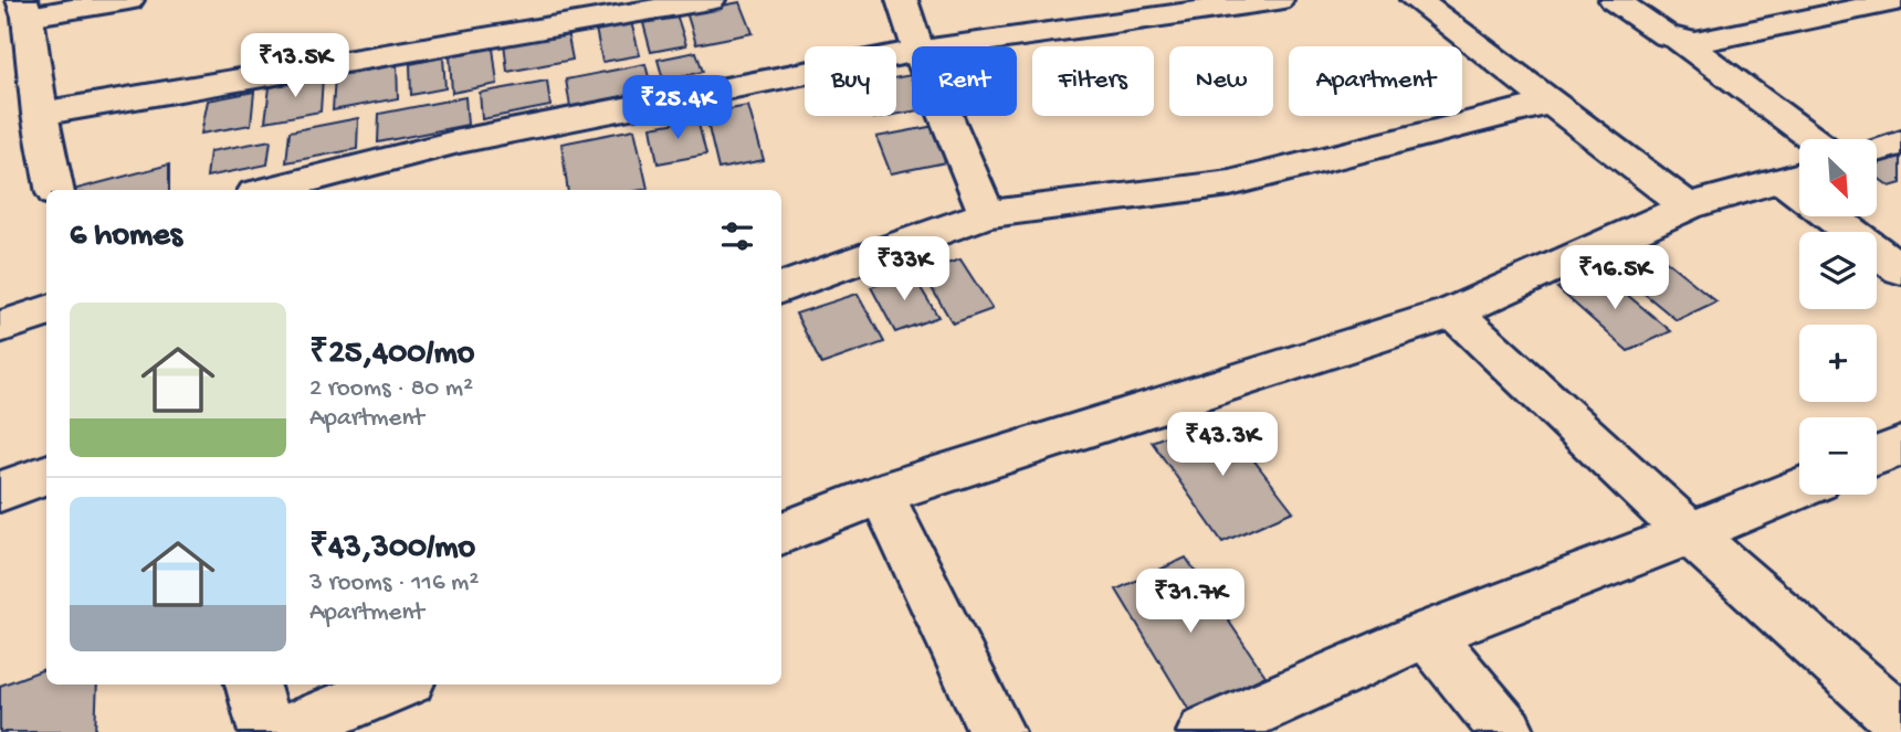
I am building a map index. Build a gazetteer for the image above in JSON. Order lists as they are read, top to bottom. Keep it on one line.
{"north":"bottom right","page":{"price":["₹13.5K","₹25.4K","₹33K","₹16.5K","₹43.3K","₹31.7K"],"chip":["Buy","Rent","Filters","New","Apartment"],"map_buttons":["+","−"],"heading":"6 homes","list":[{"name":"₹25,400/mo","note":"2 rooms · 80 m² · Apartment"},{"name":"₹43,300/mo","note":"3 rooms · 116 m² · Apartment"}]}}
